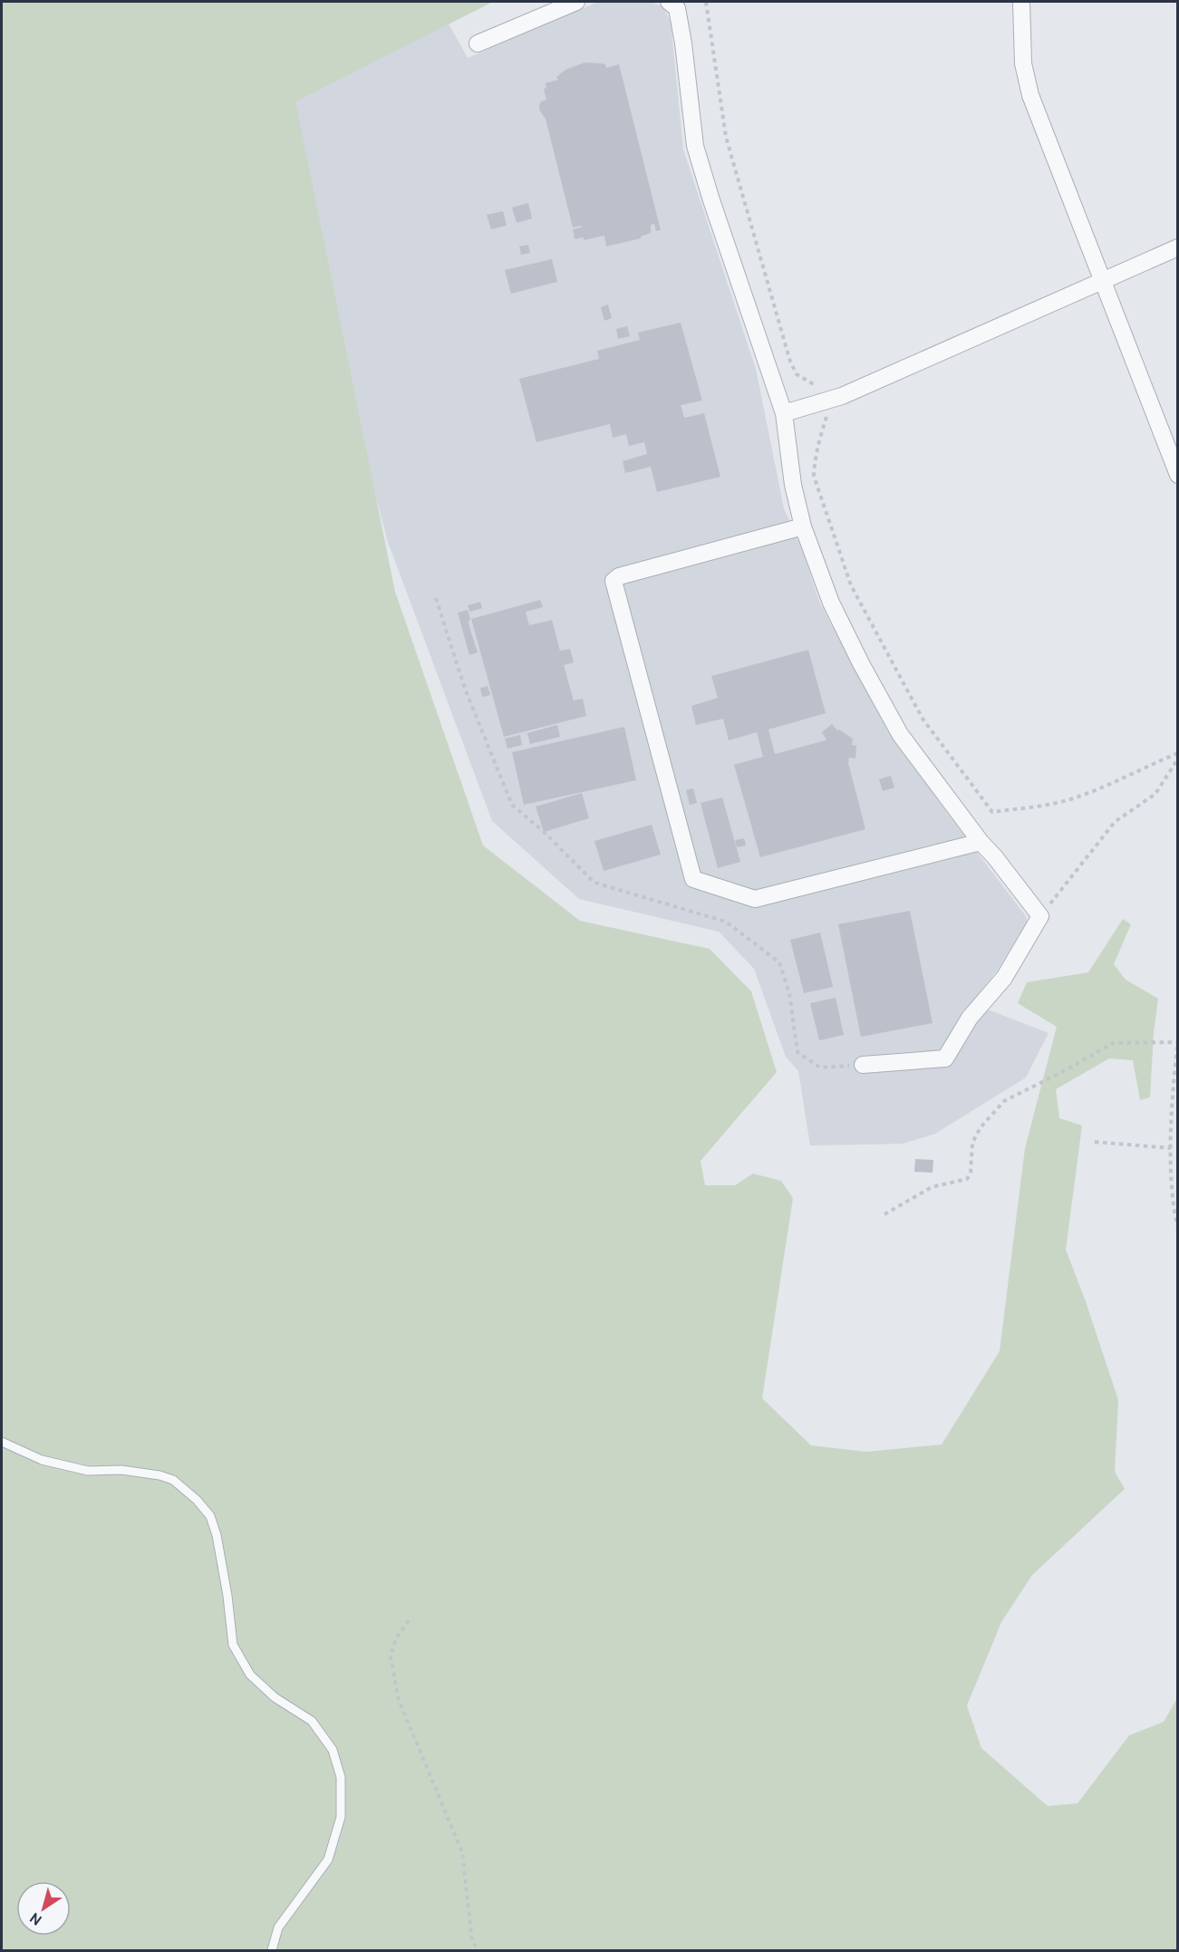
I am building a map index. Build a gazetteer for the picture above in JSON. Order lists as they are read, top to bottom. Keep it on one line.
{"north":"bottom left"}
